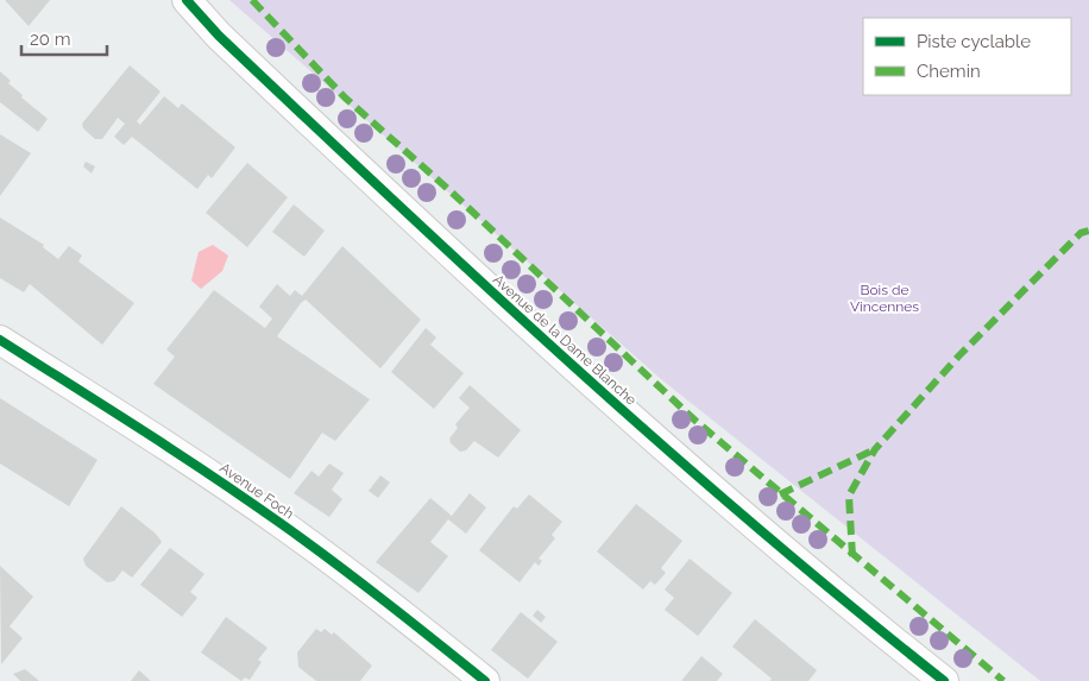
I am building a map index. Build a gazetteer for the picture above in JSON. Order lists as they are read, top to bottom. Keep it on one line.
{"streets":{"street":["Avenue de la Dame Blanche","Avenue Foch"]},"parks":["Bois de Vincennes"],"legend":["Piste cyclable","Chemin"],"scale_bar":"20 m"}
